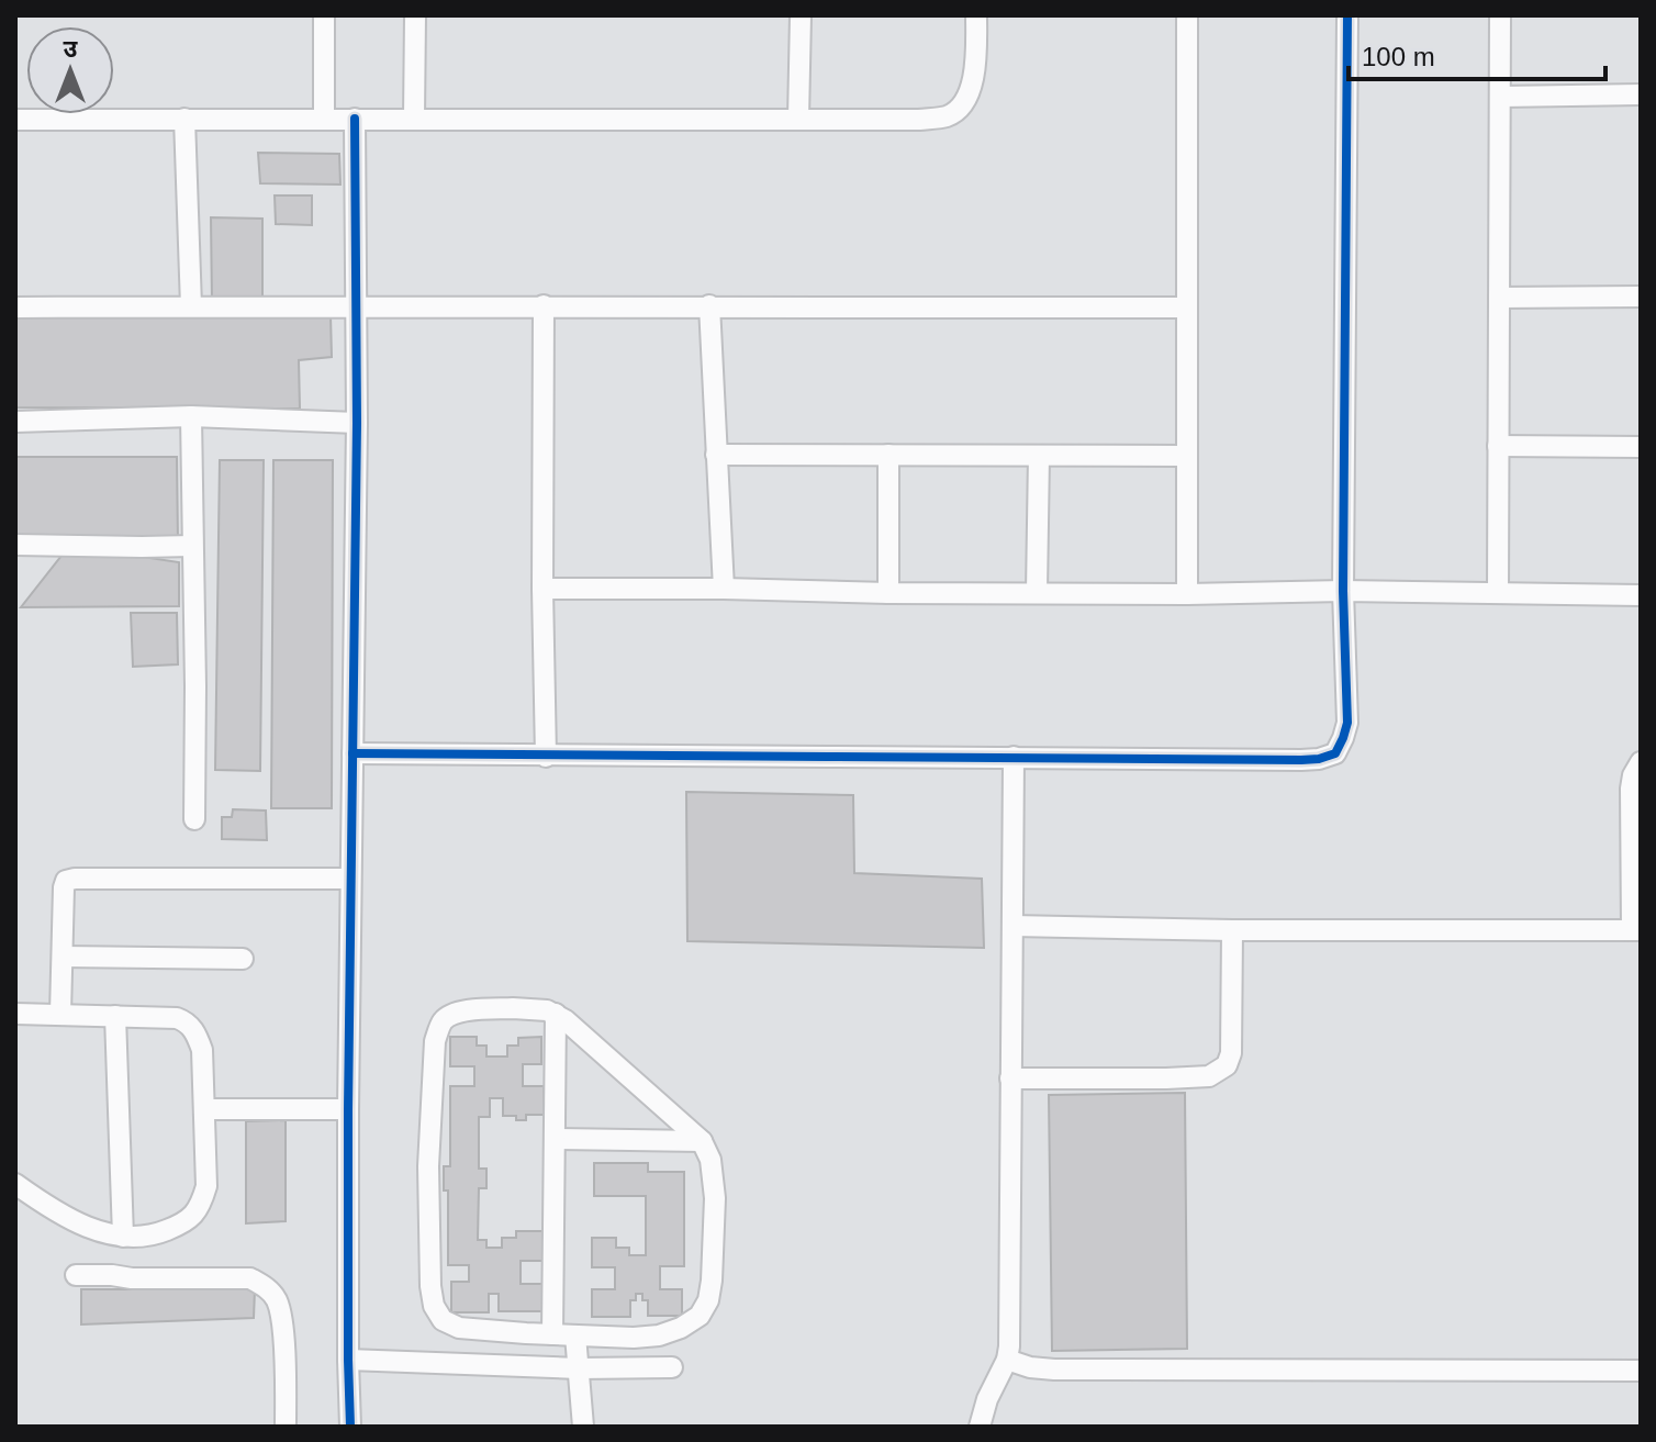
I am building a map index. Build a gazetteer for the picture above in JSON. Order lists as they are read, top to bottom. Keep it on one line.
{"scale_bar":"100 m","north":"top"}
